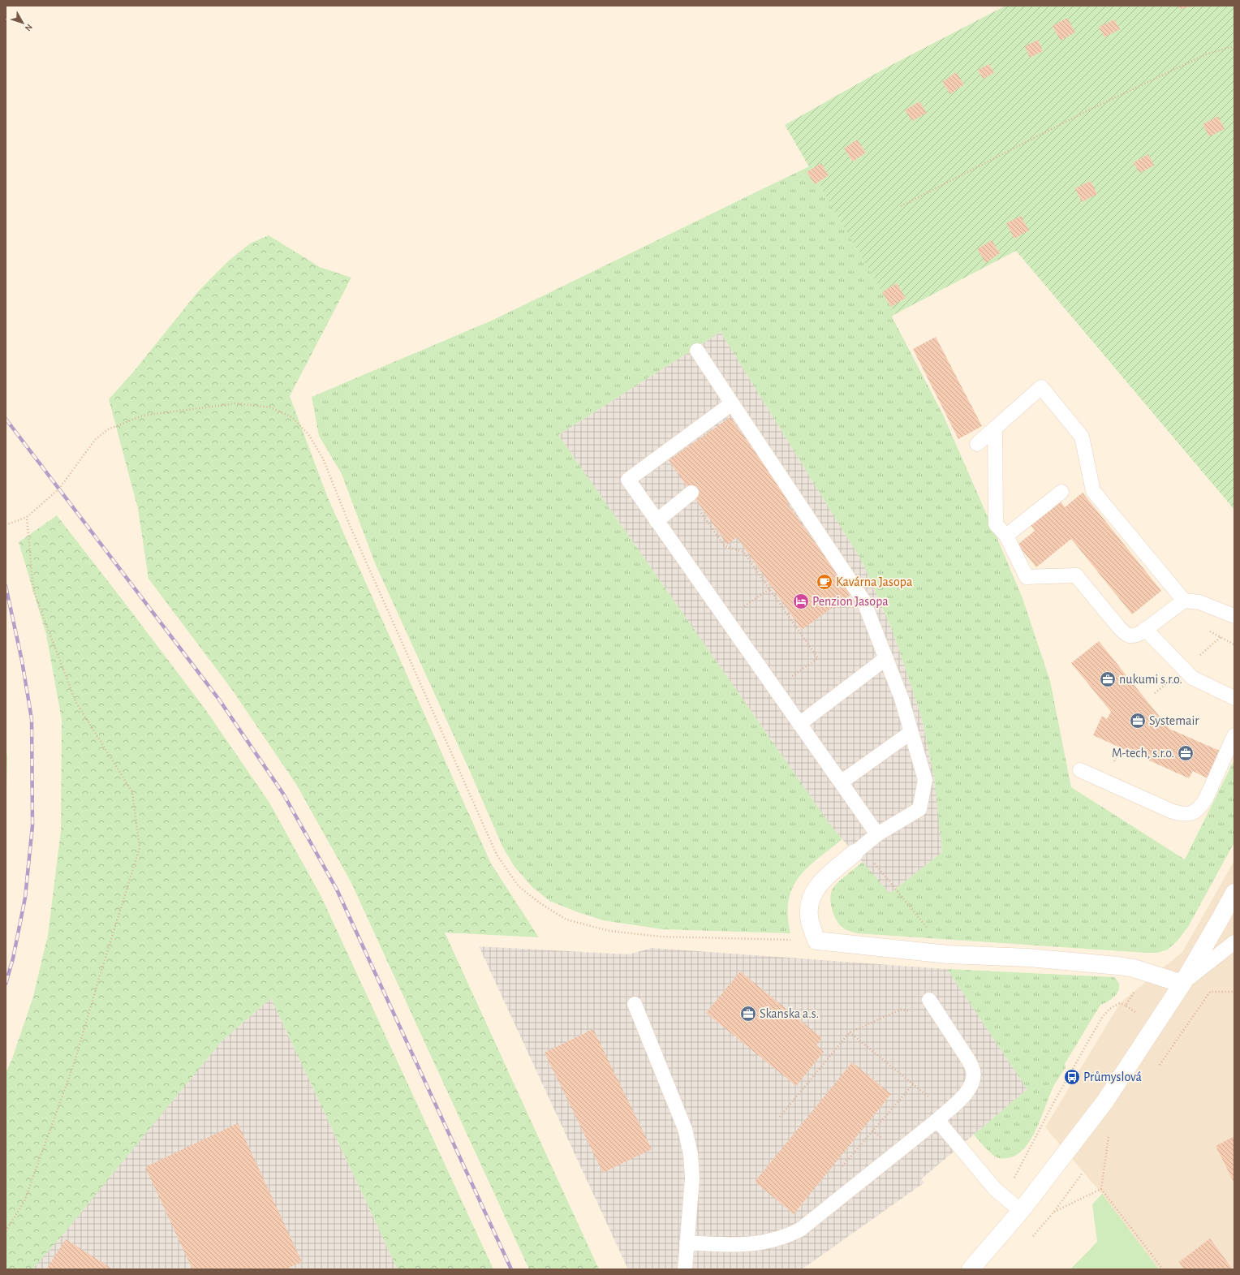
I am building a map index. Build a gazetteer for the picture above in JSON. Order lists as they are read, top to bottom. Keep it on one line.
{"places":{"cafe":["Kavárna Jasopa"],"hotel":["Penzion Jasopa"],"office":["nukumi s.r.o.","Systemair","M-tech, s.r.o.","Skanska a.s."],"bus stop":["Průmyslová"]},"north":"bottom right"}
